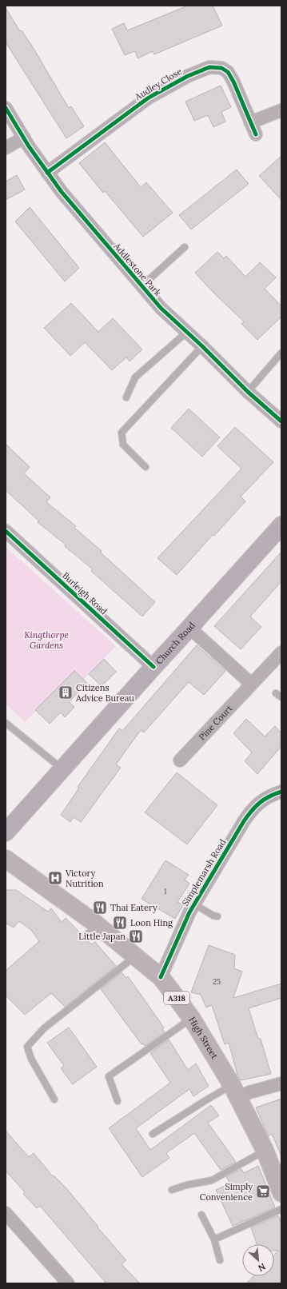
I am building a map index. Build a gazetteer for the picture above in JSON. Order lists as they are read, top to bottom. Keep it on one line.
{"streets":{"main road":["Church Road","A318","High Street"],"street":["Audley Close","Addlestone Park","Burleigh Road","Pine Court","Simplemarsh Road"]},"crossings":[["Audley Close","Addlestone Park"],["Burleigh Road","Church Road"],["Simplemarsh Road","High Street"]],"parks":["Kingthorpe Gardens"],"places":{"building":["Citizens Advice Bureau"],"hospital":["Victory Nutrition"],"restaurant":["Thai Eatery","Loon Hing","Little Japan"],"supermarket":["Simply Convenience"]},"house_numbers":["1","25"],"north":"bottom right"}
